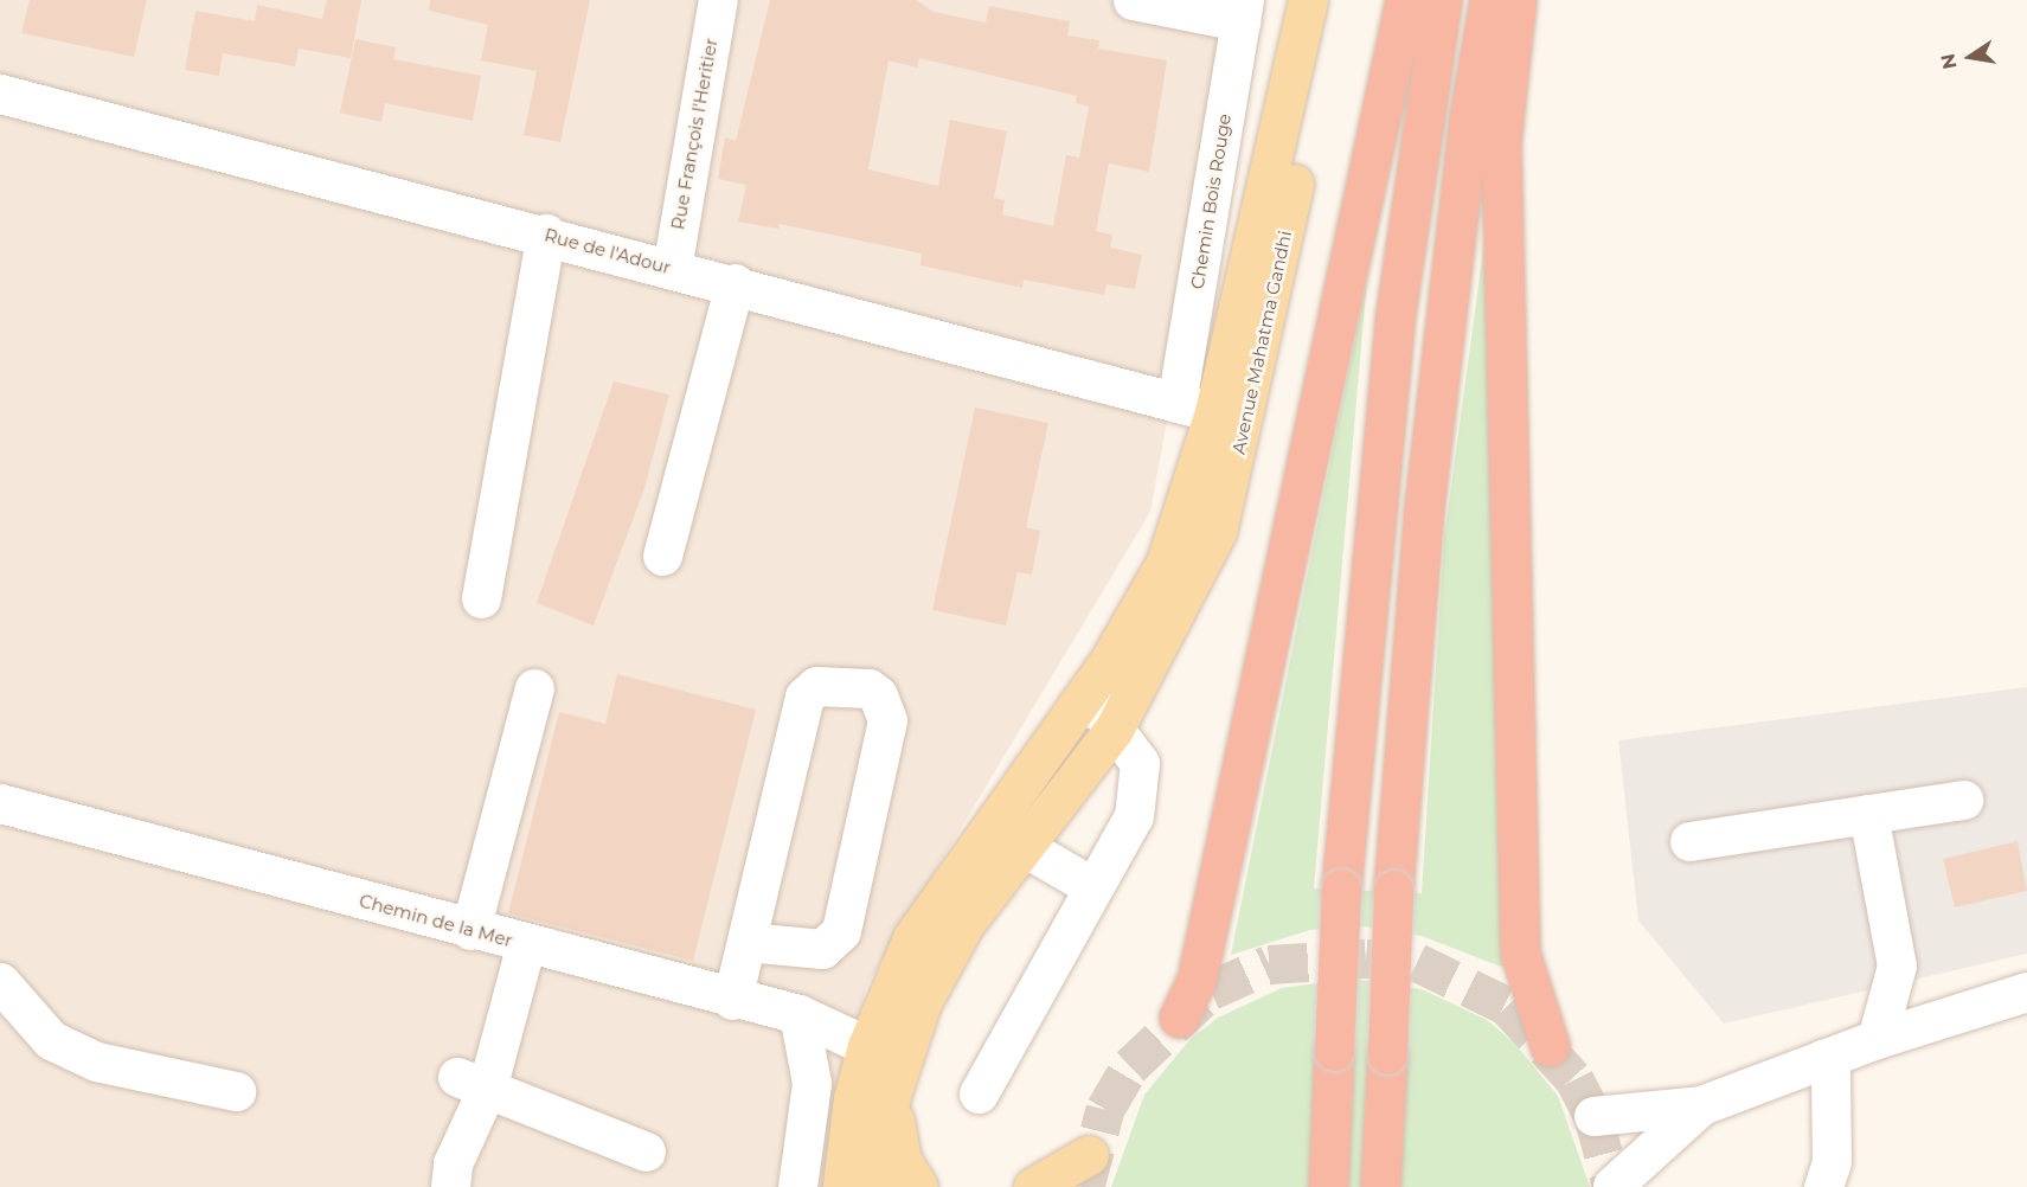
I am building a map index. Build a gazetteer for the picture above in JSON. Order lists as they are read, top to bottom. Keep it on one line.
{"streets":{"main road":["Avenue Mahatma Gandhi"],"street":["Rue François l'Heritier","Chemin Bois Rouge","Rue de l'Adour","Chemin de la Mer"]},"crossings":[["Rue François l'Heritier","Rue de l'Adour"],["Chemin Bois Rouge","Rue de l'Adour"],["Rue de l'Adour","Avenue Mahatma Gandhi"],["Avenue Mahatma Gandhi","Chemin de la Mer"]],"north":"left"}
